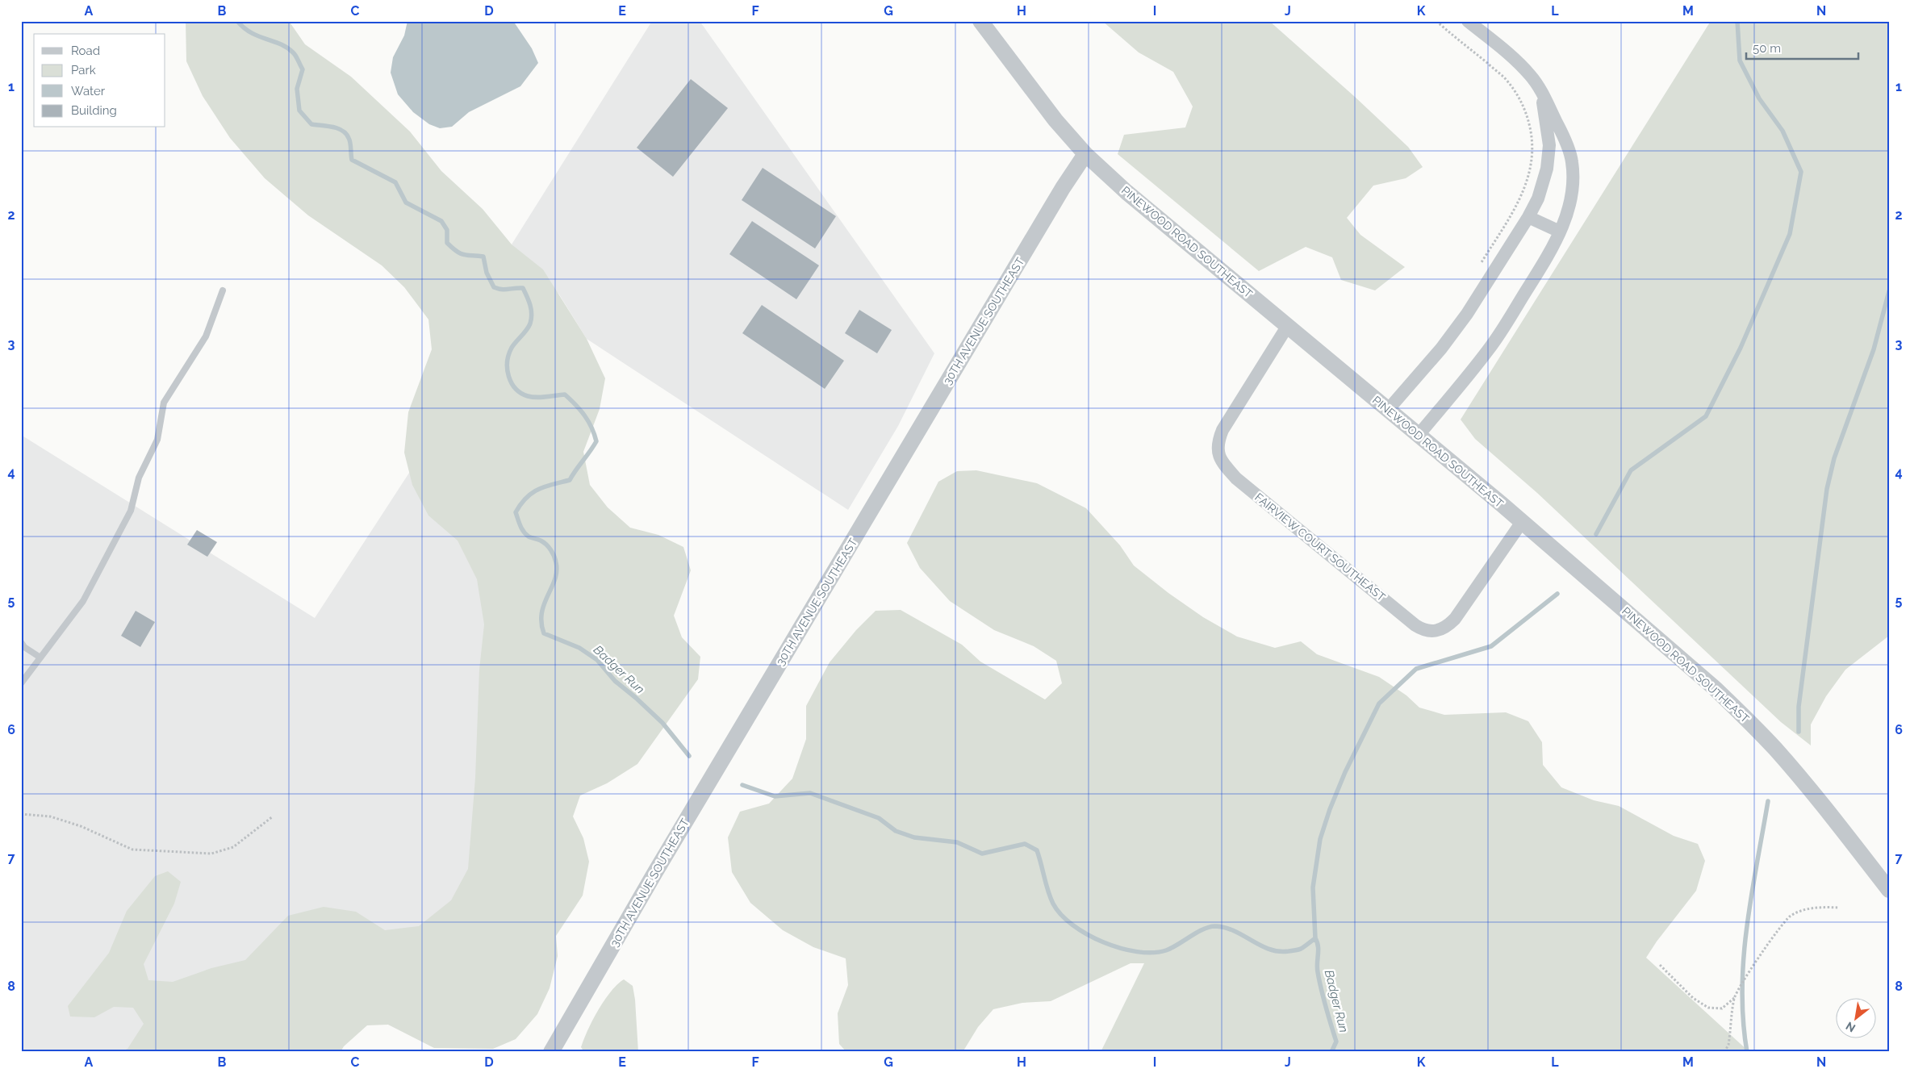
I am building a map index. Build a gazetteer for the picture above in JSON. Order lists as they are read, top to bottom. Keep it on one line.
{"streets":{"street":["PINEWOOD ROAD SOUTHEAST","30TH AVENUE SOUTHEAST","FAIRVIEW COURT SOUTHEAST"]},"crossings":[["PINEWOOD ROAD SOUTHEAST","30TH AVENUE SOUTHEAST"],["PINEWOOD ROAD SOUTHEAST","FAIRVIEW COURT SOUTHEAST"]],"water":["Badger Run"],"legend":["Road","Park","Water","Building"],"scale_bar":"50 m","north":"bottom left","grid":{"columns":["A","B","C","D","E","F","G","H","I","J","K","L","M","N"],"rows":["1","2","3","4","5","6","7","8"]}}
